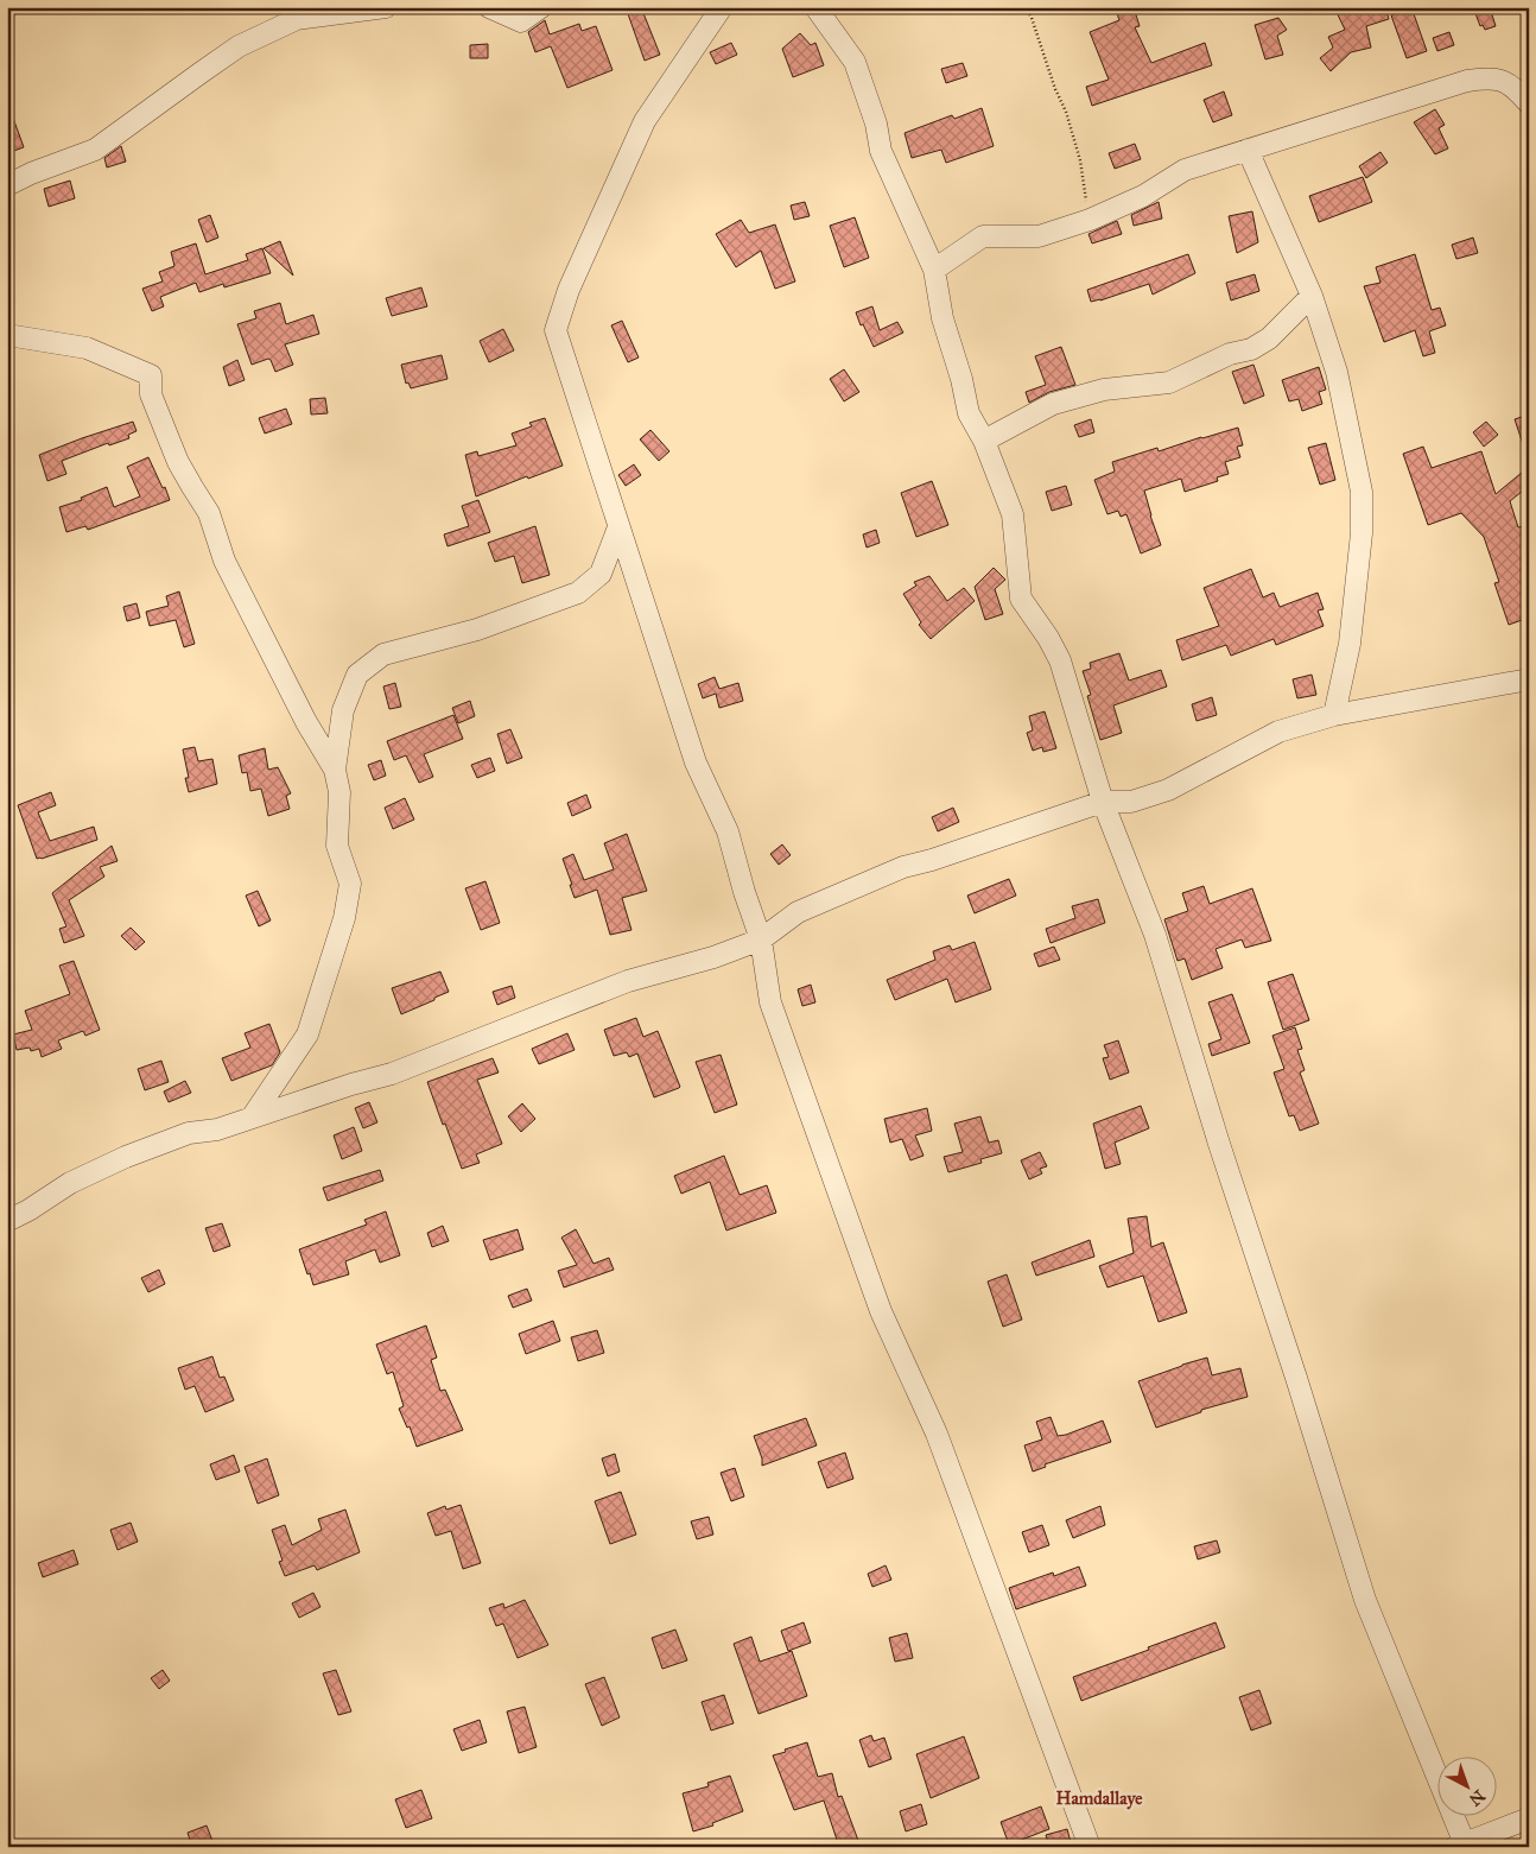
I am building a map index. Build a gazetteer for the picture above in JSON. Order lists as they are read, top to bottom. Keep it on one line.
{"districts":["Hamdallaye"],"north":"bottom right"}
